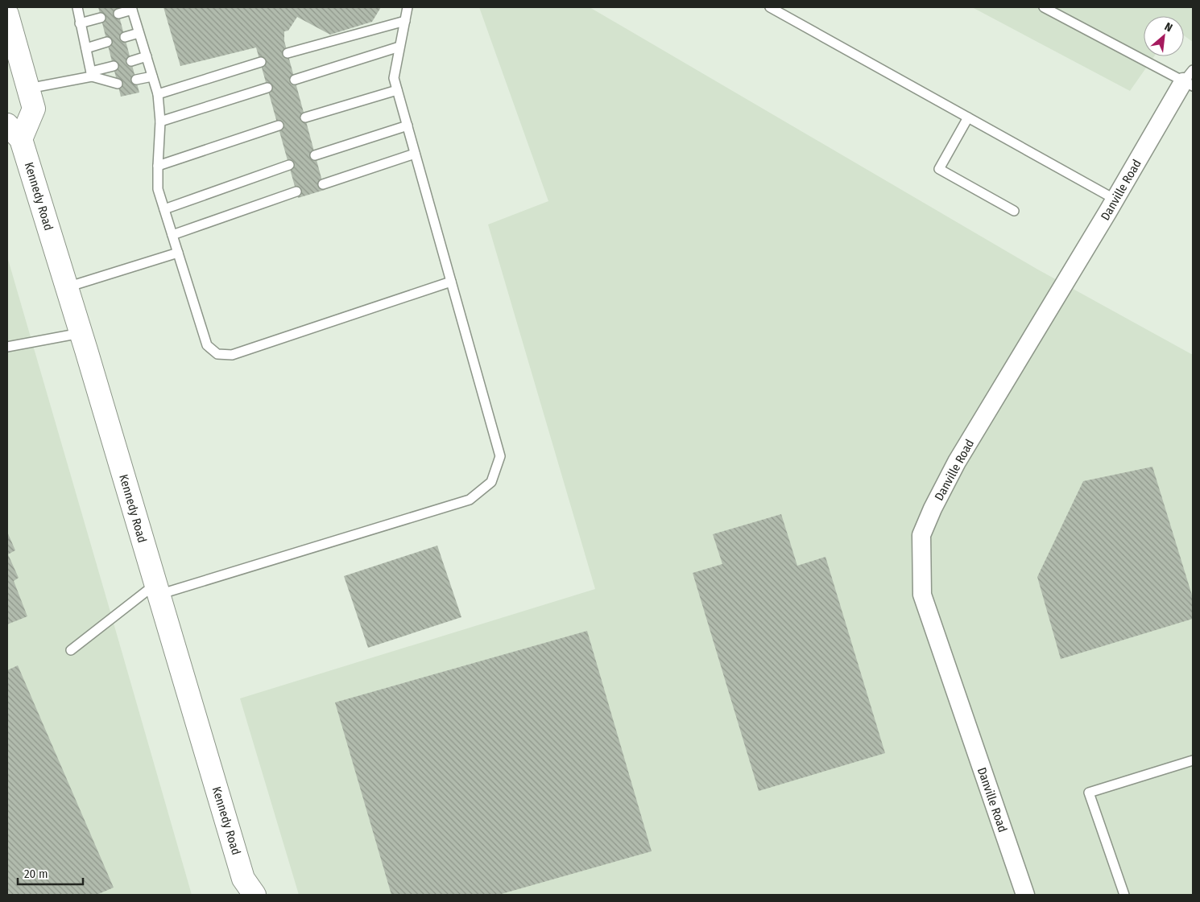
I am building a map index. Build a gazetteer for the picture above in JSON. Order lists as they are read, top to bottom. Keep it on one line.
{"streets":{"main road":["Kennedy Road"],"street":["Danville Road"]},"scale_bar":"20 m","north":"top right"}
